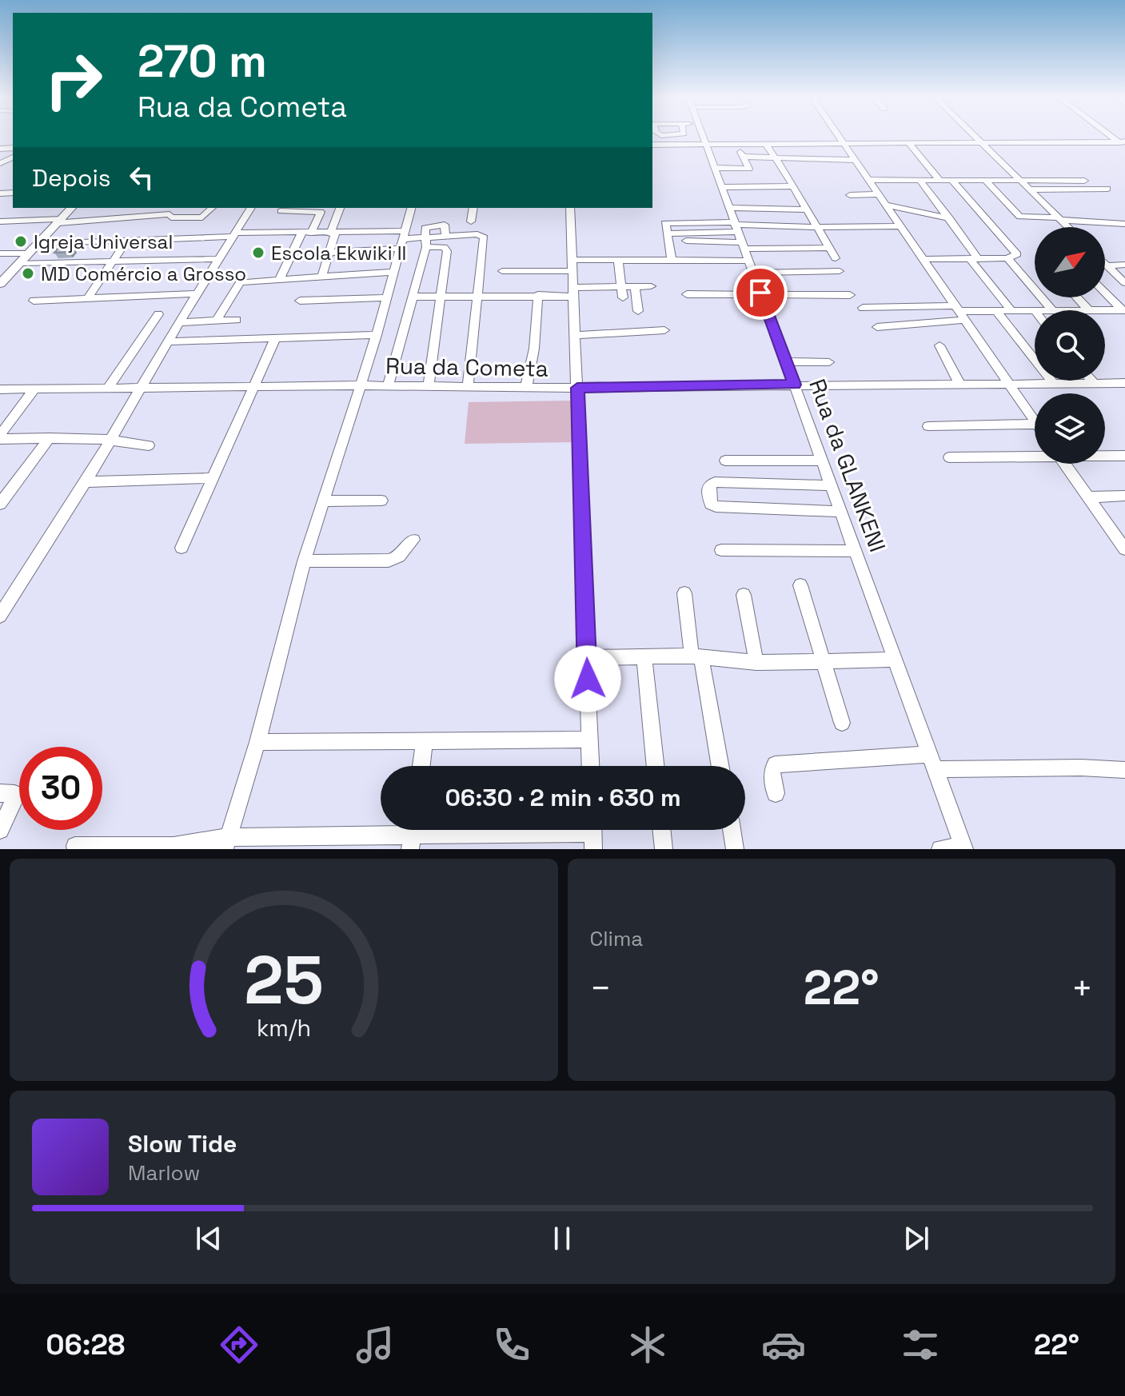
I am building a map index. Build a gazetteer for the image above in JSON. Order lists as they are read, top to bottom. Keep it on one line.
{"streets":{"street":["Rua da Cometa","Rua da GLANKENI"]},"crossings":[["Rua da Cometa","Rua da GLANKENI"]],"places":["Igreja Universal","Escola Ekwiki II","MD Comércio a Grosso"],"north":"top right","page":{"turn":["270 m","Rua da Cometa"],"then":"Depois","limit":"30","trip":"06:30 · 2 min · 630 m","tile":"Clima","heat":["−","22°","+"],"song":["Slow Tide","Marlow"],"tabs":["06:28","22°"],"gauge":["25","km/h"]}}
